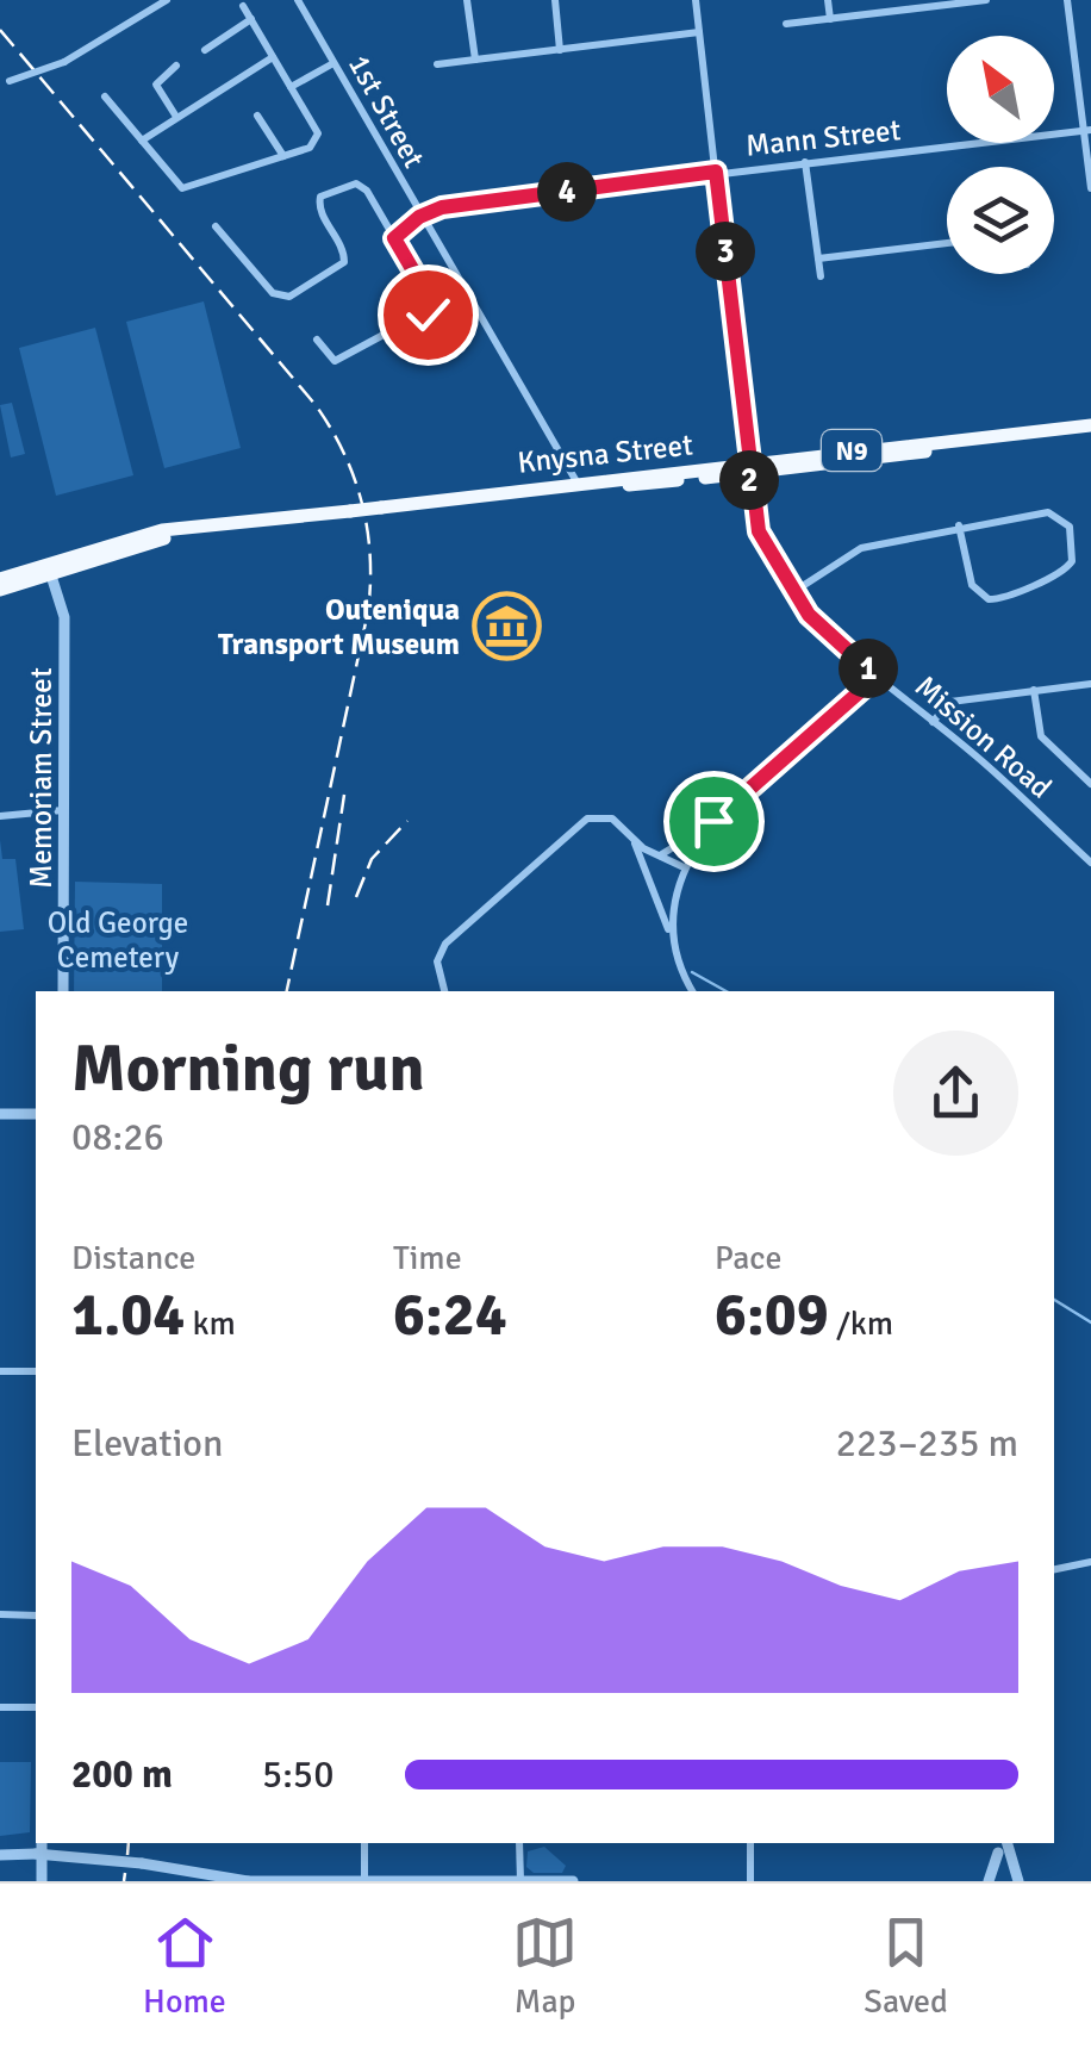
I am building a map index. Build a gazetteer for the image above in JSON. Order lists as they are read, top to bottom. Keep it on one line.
{"streets":{"highway":["N9","Knysna Street"],"street":["1st Street","Mann Street","Mission Road","Memoriam Street"]},"crossings":[["1st Street","Mann Street"],["1st Street","Knysna Street"],["Mann Street","Mission Road"],["N9","Knysna Street"],["N9","Memoriam Street"],["Knysna Street","Mission Road"],["Knysna Street","Memoriam Street"]],"parks":["Old George Cemetery"],"places":{"museum":["Outeniqua Transport Museum"]},"north":"top left","page":{"pins":["4","3","2","1"],"heading":["Morning run","08:26"],"stats":[["Distance","1.04 km"],["Time","6:24"],["Pace","6:09 /km"]],"chart":["Elevation","223–235 m"],"list":[{"name":"200 m","note":"5:50"}],"tabs":["Home","Map","Saved"]}}
